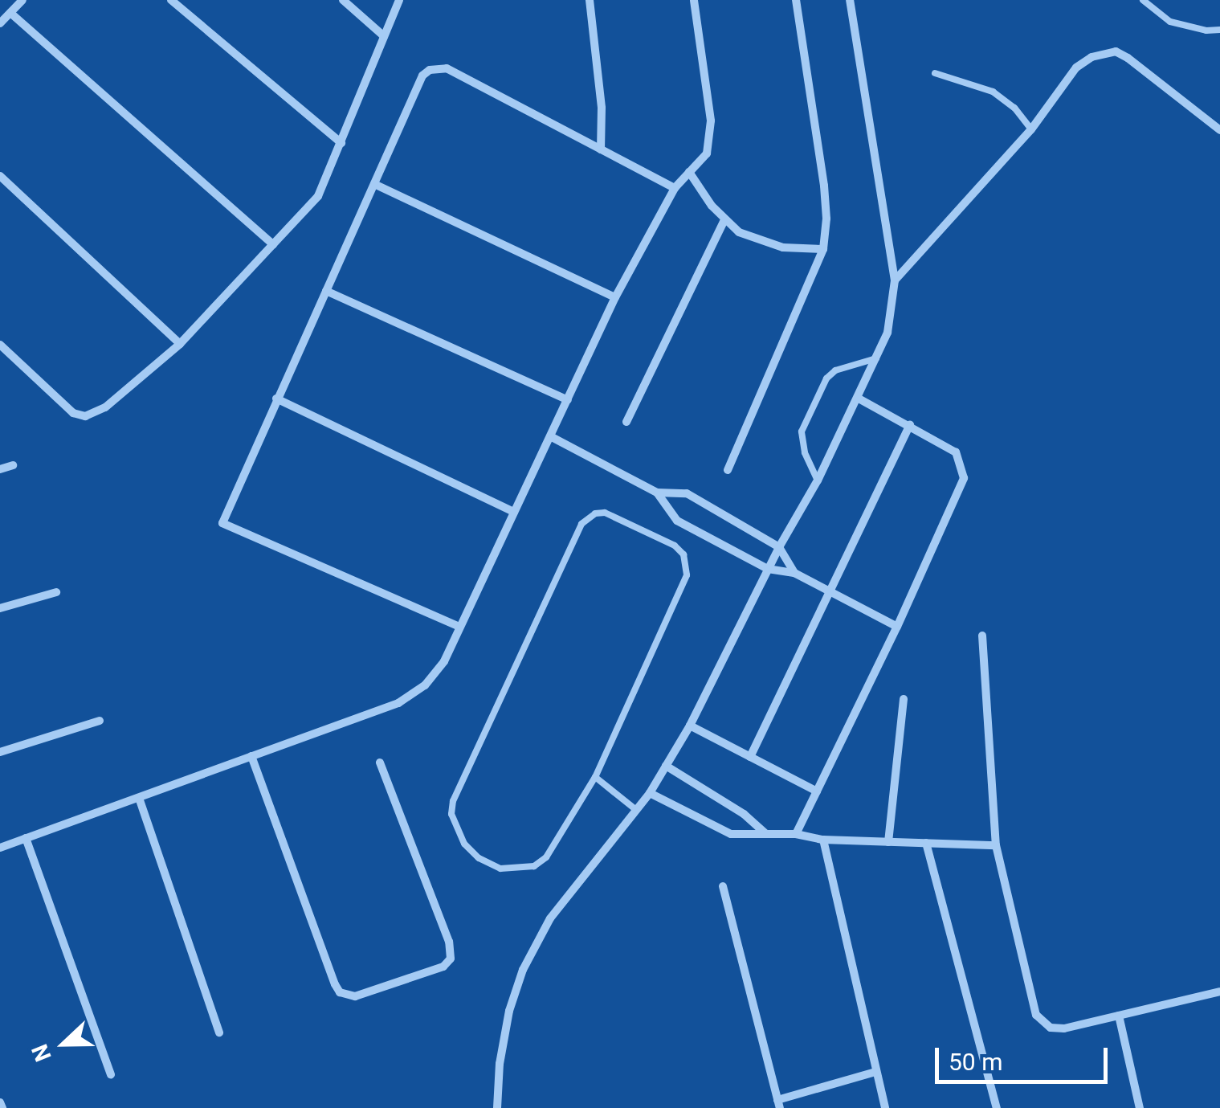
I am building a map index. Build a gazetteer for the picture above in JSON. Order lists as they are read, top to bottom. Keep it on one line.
{"scale_bar":"50 m","north":"left"}
